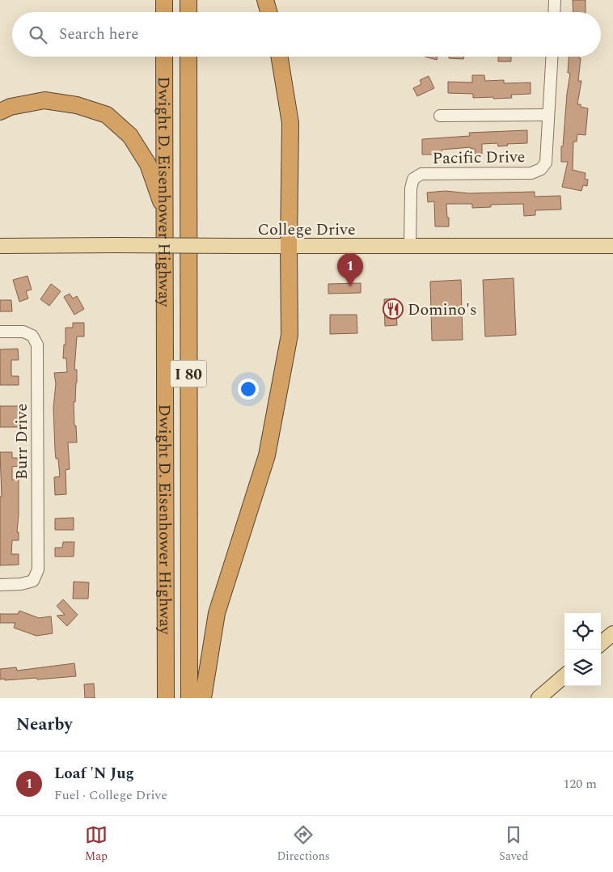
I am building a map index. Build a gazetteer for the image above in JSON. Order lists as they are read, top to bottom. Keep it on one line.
{"streets":{"highway":["Dwight D. Eisenhower Highway","I 80"],"main road":["College Drive"],"street":["Pacific Drive","Burr Drive"]},"crossings":[["Pacific Drive","College Drive"],["Dwight D. Eisenhower Highway","I 80"]],"places":{"restaurant":["Domino's"]},"page":{"search":"Search here","pins":"1","heading":"Nearby","list":[{"mark":"1","name":"Loaf 'N Jug","note":"Fuel · College Drive","value":"120 m"}],"nav":["Map","Directions","Saved"]}}
